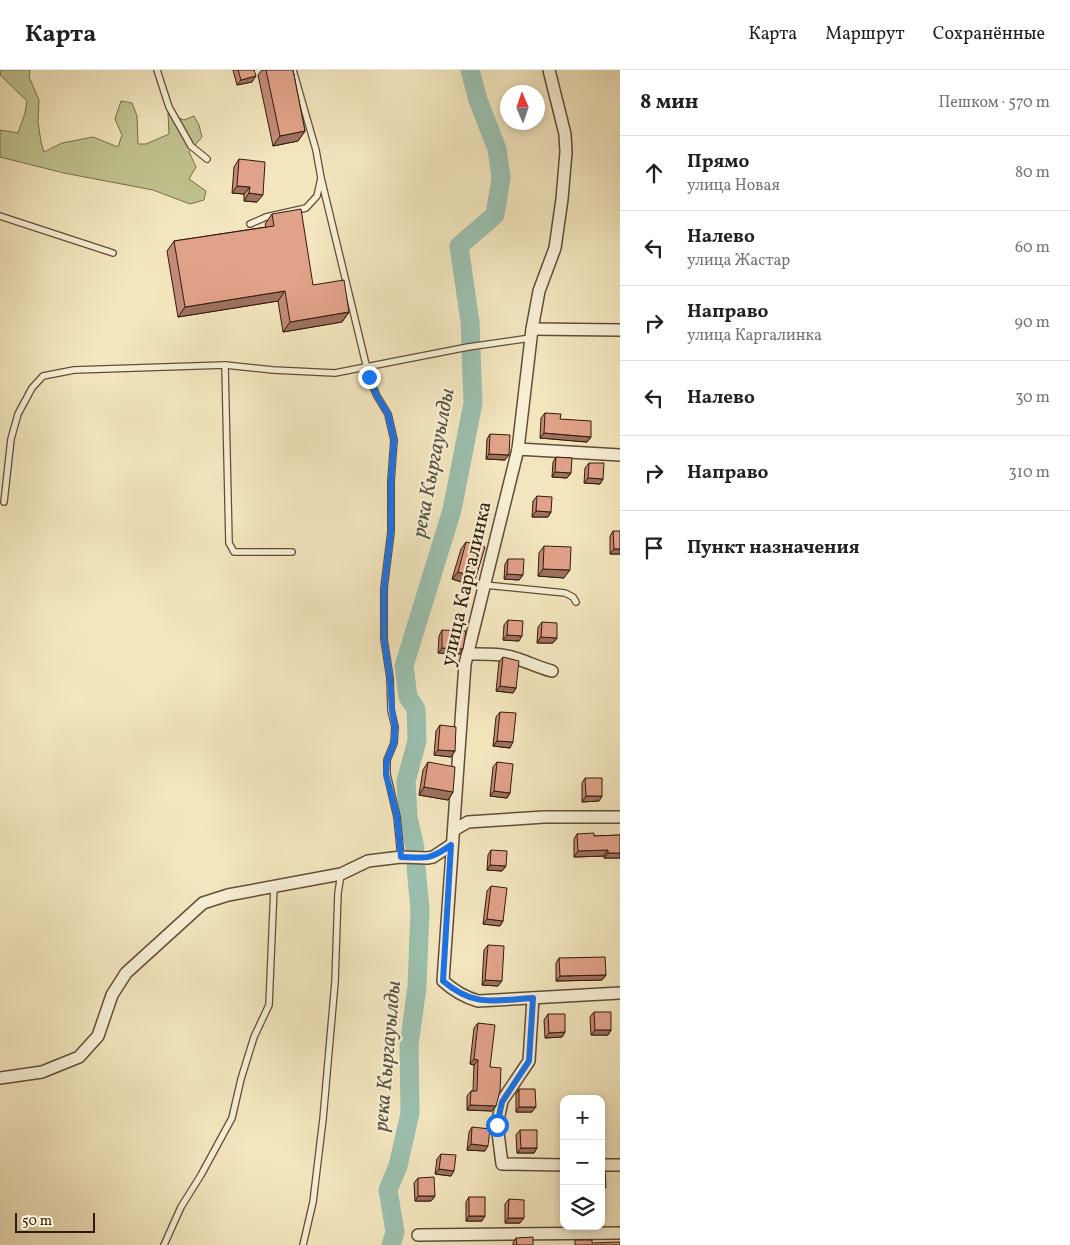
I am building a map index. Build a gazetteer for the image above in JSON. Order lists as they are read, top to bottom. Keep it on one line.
{"streets":{"street":["улица Каргалинка"]},"water":["река Кыргауылды"],"scale_bar":"50 m","north":"top","page":{"header":"Карта","nav":["Карта","Маршрут","Сохранённые"],"heading":["8 мин","Пешком · 570 m"],"list":[["Прямо","улица Новая","80 m"],["Налево","улица Жастар","60 m"],["Направо","улица Каргалинка","90 m"],["Налево","30 m"],["Направо","310 m"],"Пункт назначения"],"map_buttons":["+","−"],"scale":"50 m"}}
